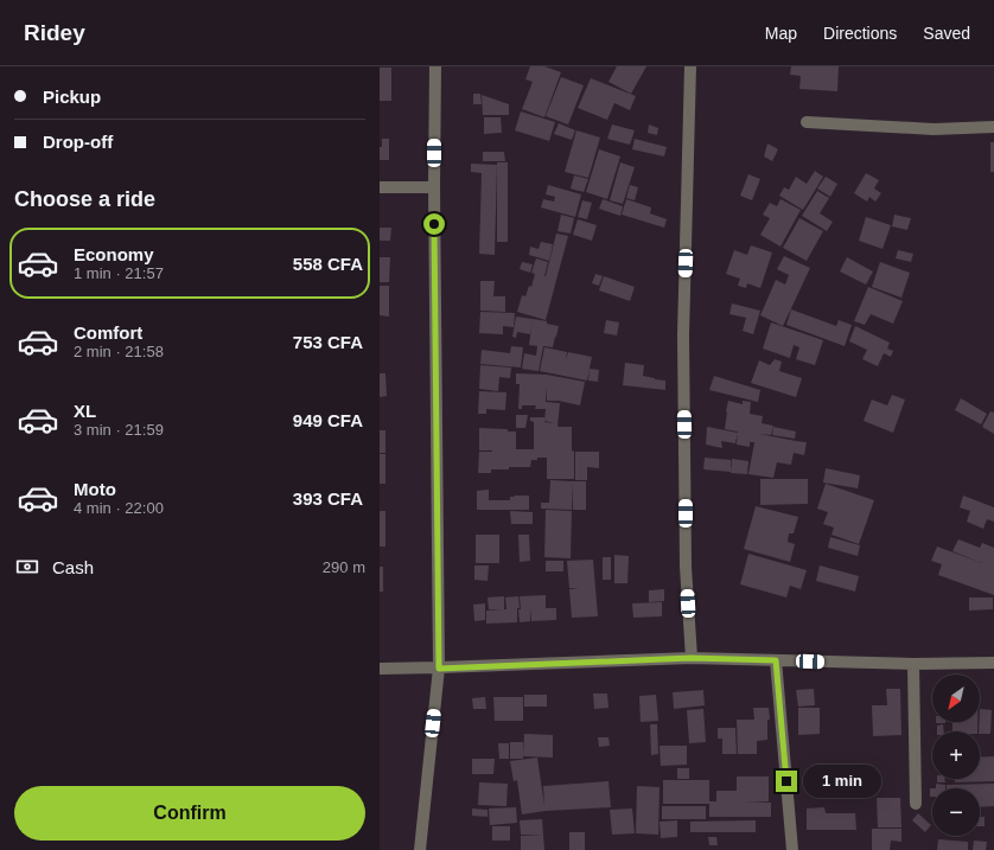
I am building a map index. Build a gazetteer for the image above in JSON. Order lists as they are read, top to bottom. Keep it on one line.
{"north":"bottom left","page":{"header":"Ridey","nav":["Map","Directions","Saved"],"banner":["Pickup","Drop-off"],"heading":"Choose a ride","list":[{"name":"Economy","note":"1 min · 21:57","value":"558 CFA"},{"name":"Comfort","note":"2 min · 21:58","value":"753 CFA"},{"name":"XL","note":"3 min · 21:59","value":"949 CFA"},{"name":"Moto","note":"4 min · 22:00","value":"393 CFA"}],"pay":["Cash","290 m"],"map_buttons":["+","−"],"bubble":"1 min","buttons":"Confirm"}}
